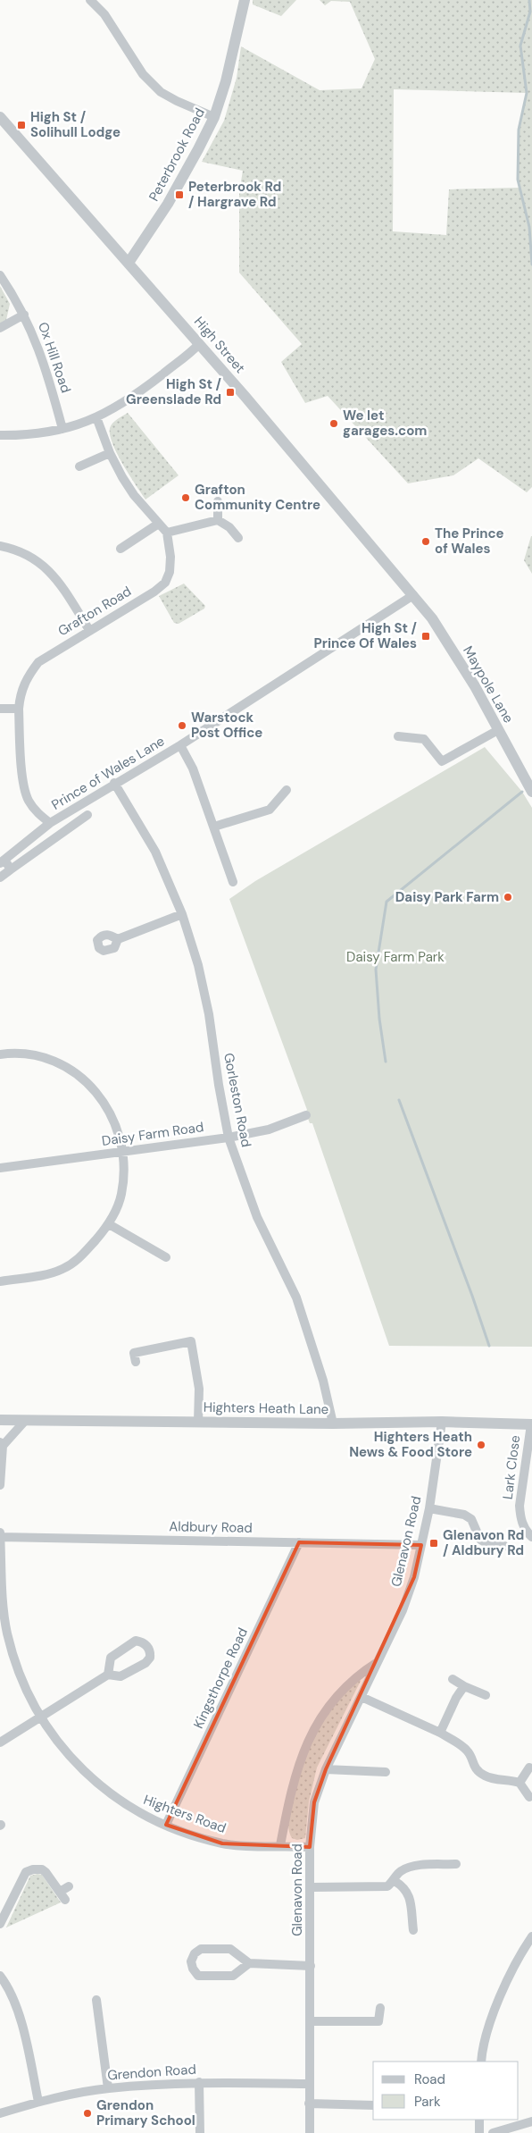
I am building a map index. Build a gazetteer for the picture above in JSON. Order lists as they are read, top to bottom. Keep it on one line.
{"streets":{"street":["Peterbrook Road","High Street","Ox Hill Road","Grafton Road","Maypole Lane","Prince of Wales Lane","Gorleston Road","Daisy Farm Road","Highters Heath Lane","Lark Close","Aldbury Road","Glenavon Road","Kingsthorpe Road","Highters Road","Grendon Road"]},"crossings":[["Peterbrook Road","High Street"],["High Street","Maypole Lane"],["High Street","Prince of Wales Lane"],["Grafton Road","Prince of Wales Lane"],["Maypole Lane","Prince of Wales Lane"],["Prince of Wales Lane","Gorleston Road"],["Gorleston Road","Daisy Farm Road"],["Gorleston Road","Highters Heath Lane"],["Highters Heath Lane","Lark Close"],["Highters Heath Lane","Glenavon Road"],["Aldbury Road","Glenavon Road"],["Aldbury Road","Kingsthorpe Road"],["Aldbury Road","Highters Road"],["Glenavon Road","Highters Road"],["Glenavon Road","Grendon Road"],["Kingsthorpe Road","Highters Road"]],"parks":["Daisy Farm Park"],"places":{"transit":["High St / Solihull Lodge","Peterbrook Rd / Hargrave Rd","High St / Greenslade Rd","High St / Prince Of Wales","Glenavon Rd / Aldbury Rd"],"other":["We let garages.com","Grafton Community Centre","The Prince of Wales","Warstock Post Office","Daisy Park Farm","Highters Heath News & Food Store","Grendon Primary School"]},"legend":["Road","Park"]}
